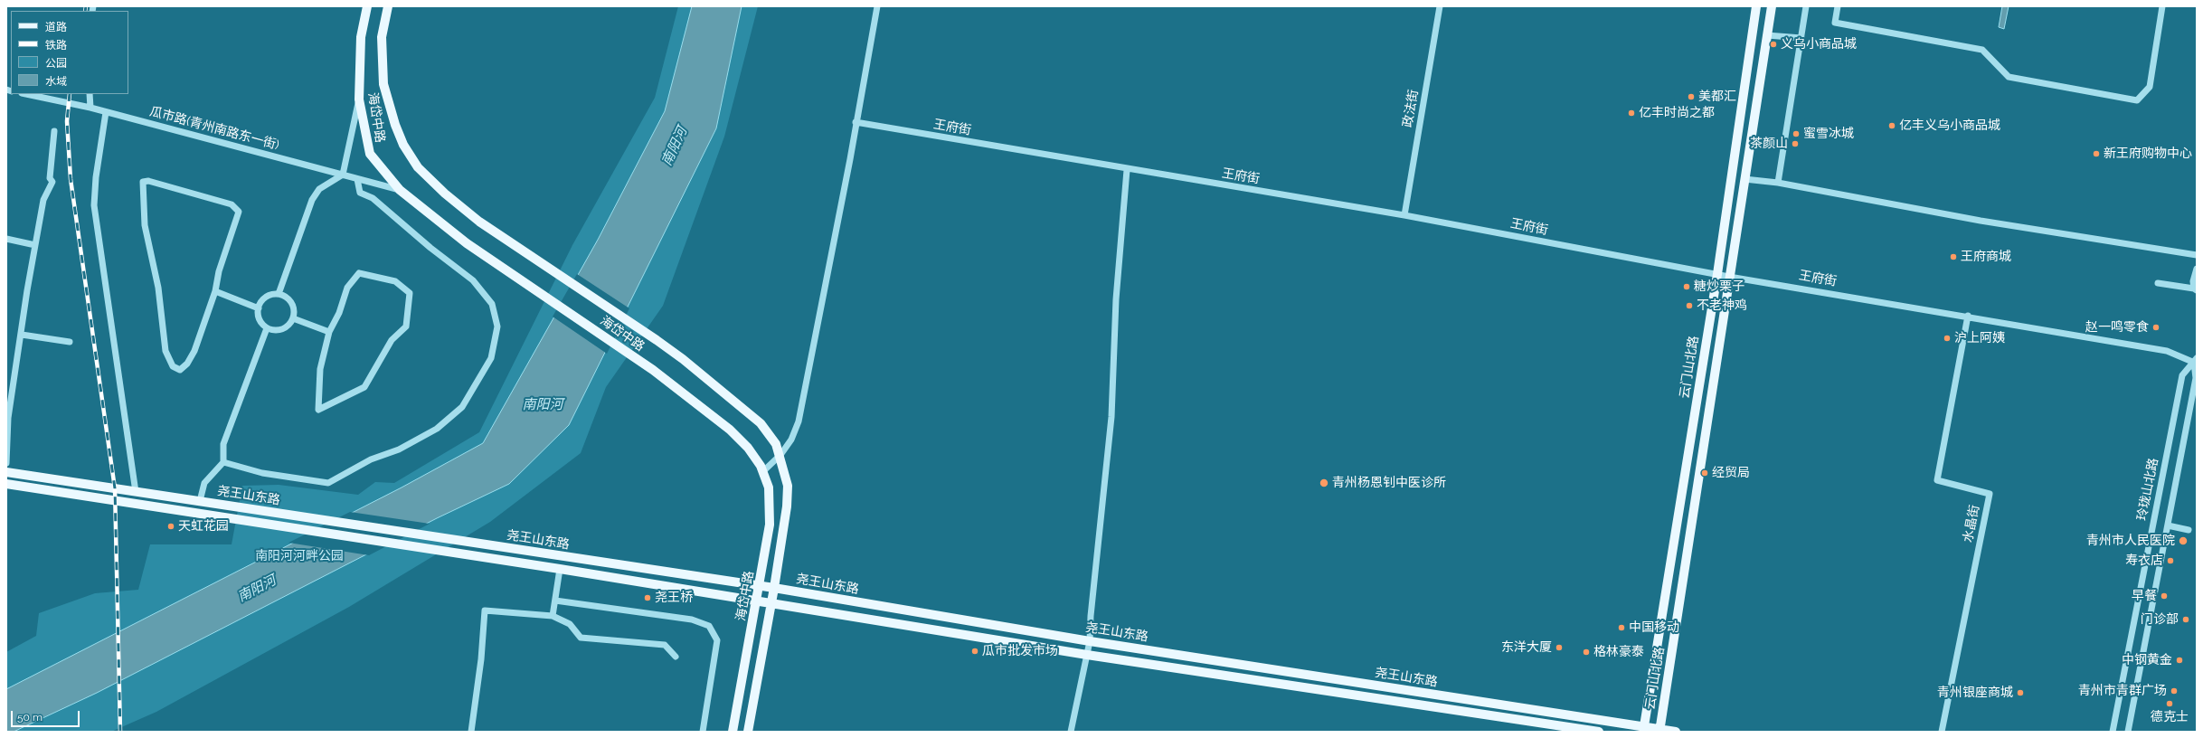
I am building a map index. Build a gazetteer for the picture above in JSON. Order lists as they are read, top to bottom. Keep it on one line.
{"streets":{"main road":["海岱中路","云门山北路","尧王山东路"],"street":["政法街","王府街","瓜市路(青州南路东一街)","玲珑山北路","水晶街"]},"crossings":[["政法街","王府街"],["海岱中路","瓜市路(青州南路东一街)"],["海岱中路","尧王山东路"],["王府街","云门山北路"],["王府街","玲珑山北路"],["王府街","水晶街"],["云门山北路","尧王山东路"]],"water":["南阳河"],"parks":["南阳河河畔公园"],"places":["义乌小商品城","美都汇","亿丰时尚之都","亿丰义乌小商品城","蜜雪冰城","茶颜山","新王府购物中心","王府商城","糖炒栗子","不老神鸡","赵一鸣零食","沪上阿姨","经贸局","青州杨恩钊中医诊所","天虹花园","青州市人民医院","寿衣店","早餐","尧王桥","门诊部","中国移动","东洋大厦","瓜市批发市场","格林豪泰","中钢黄金","青州市青群广场","青州银座商城","德克士"],"legend":["道路","铁路","公园","水域"],"scale_bar":"50 m"}
